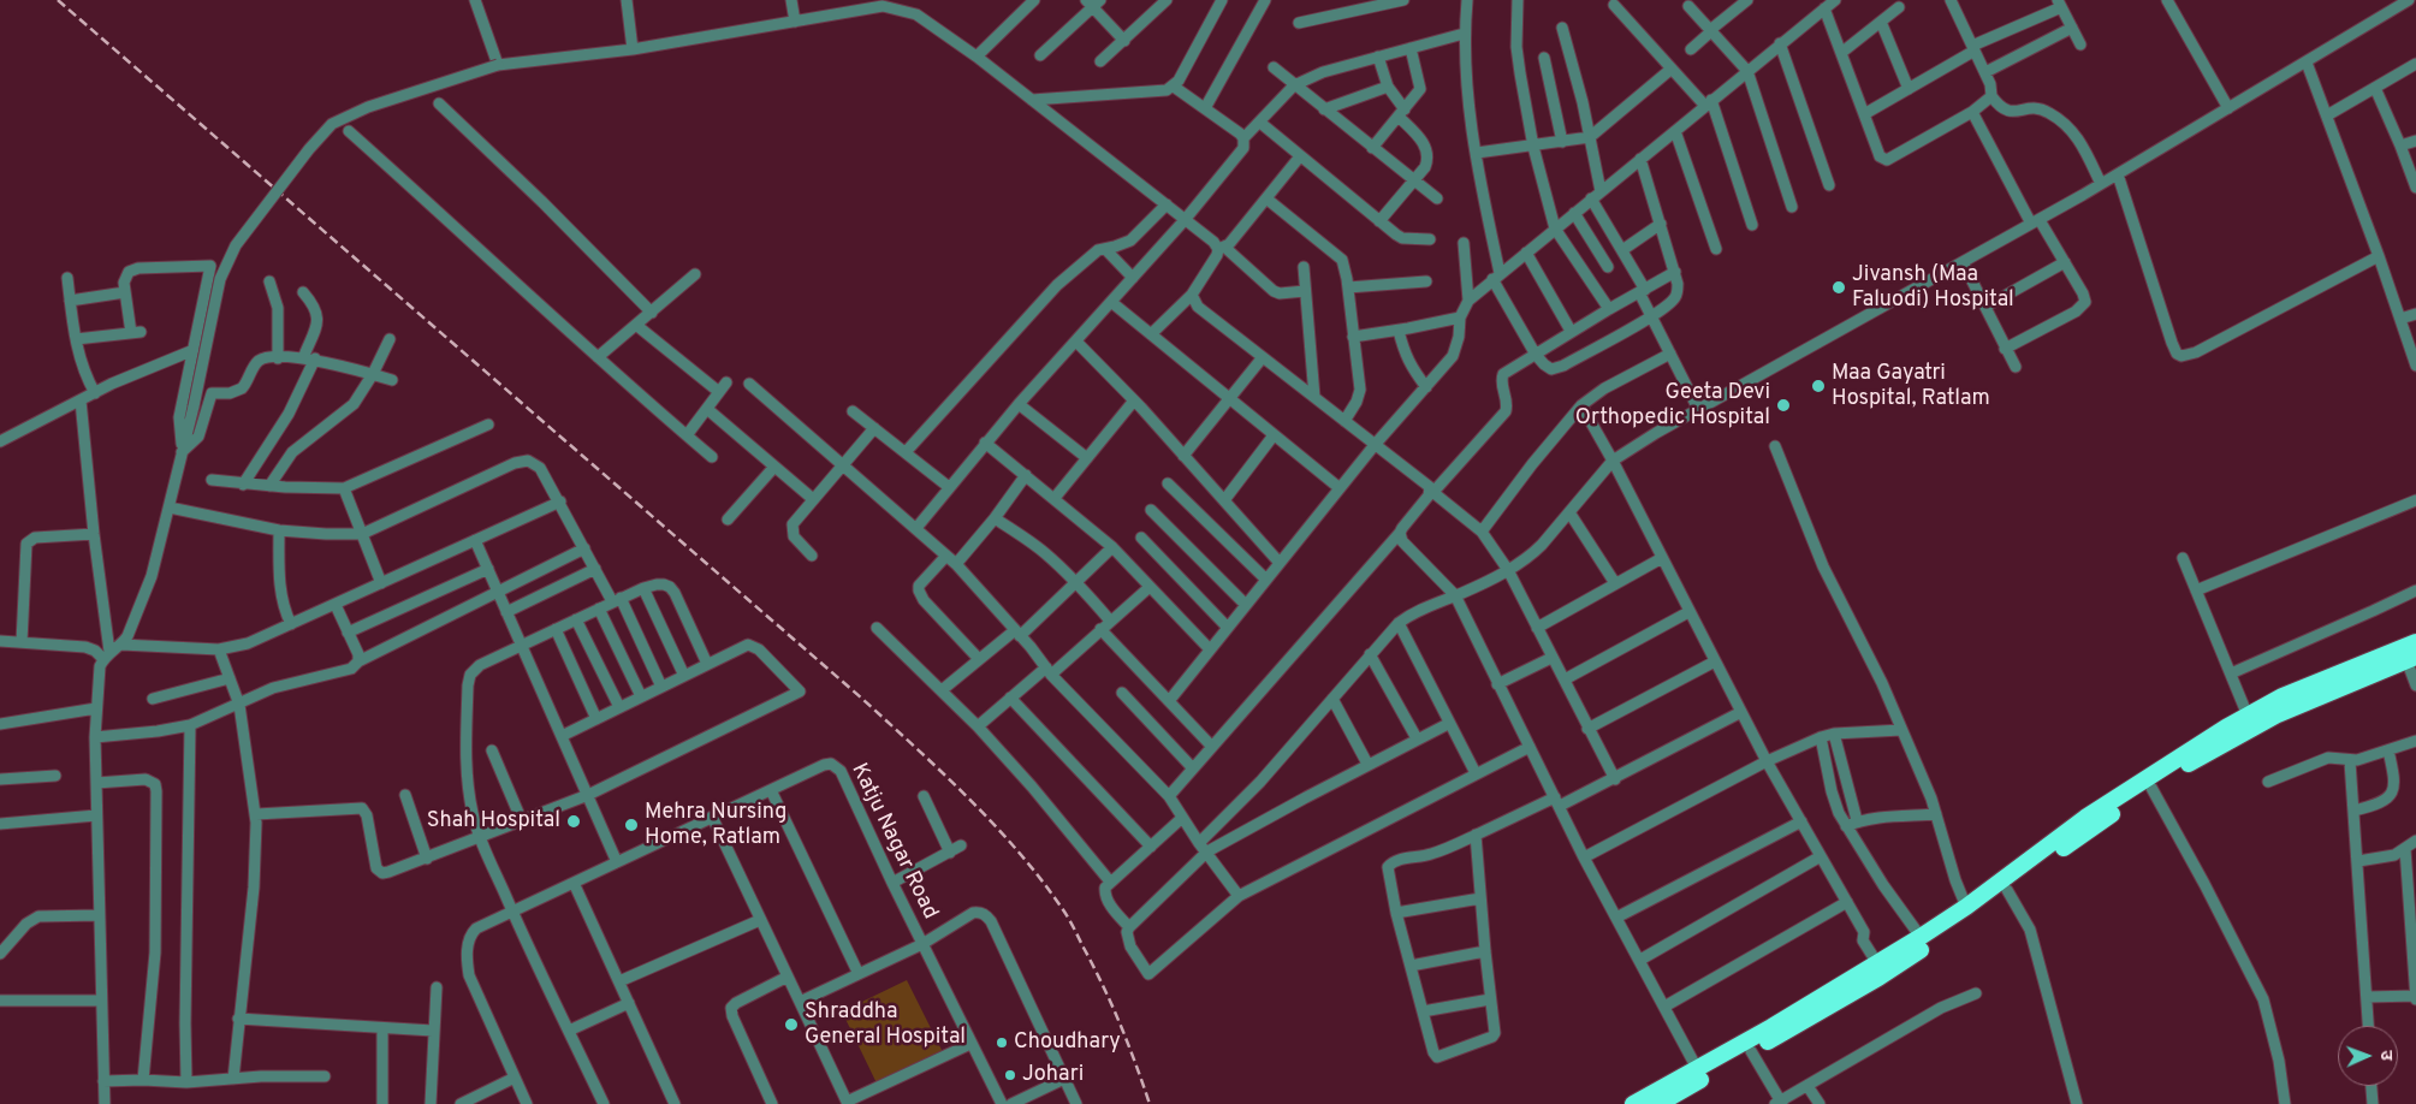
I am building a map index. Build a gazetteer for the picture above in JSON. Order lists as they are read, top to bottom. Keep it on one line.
{"streets":{"street":["Katju Nagar Road"]},"places":["Jivansh (Maa Faluodi) Hospital","Maa Gayatri Hospital, Ratlam","Geeta Devi Orthopedic Hospital","Shah Hospital","Mehra Nursing Home, Ratlam","Shraddha General Hospital","Choudhary","Johari"],"north":"right"}
